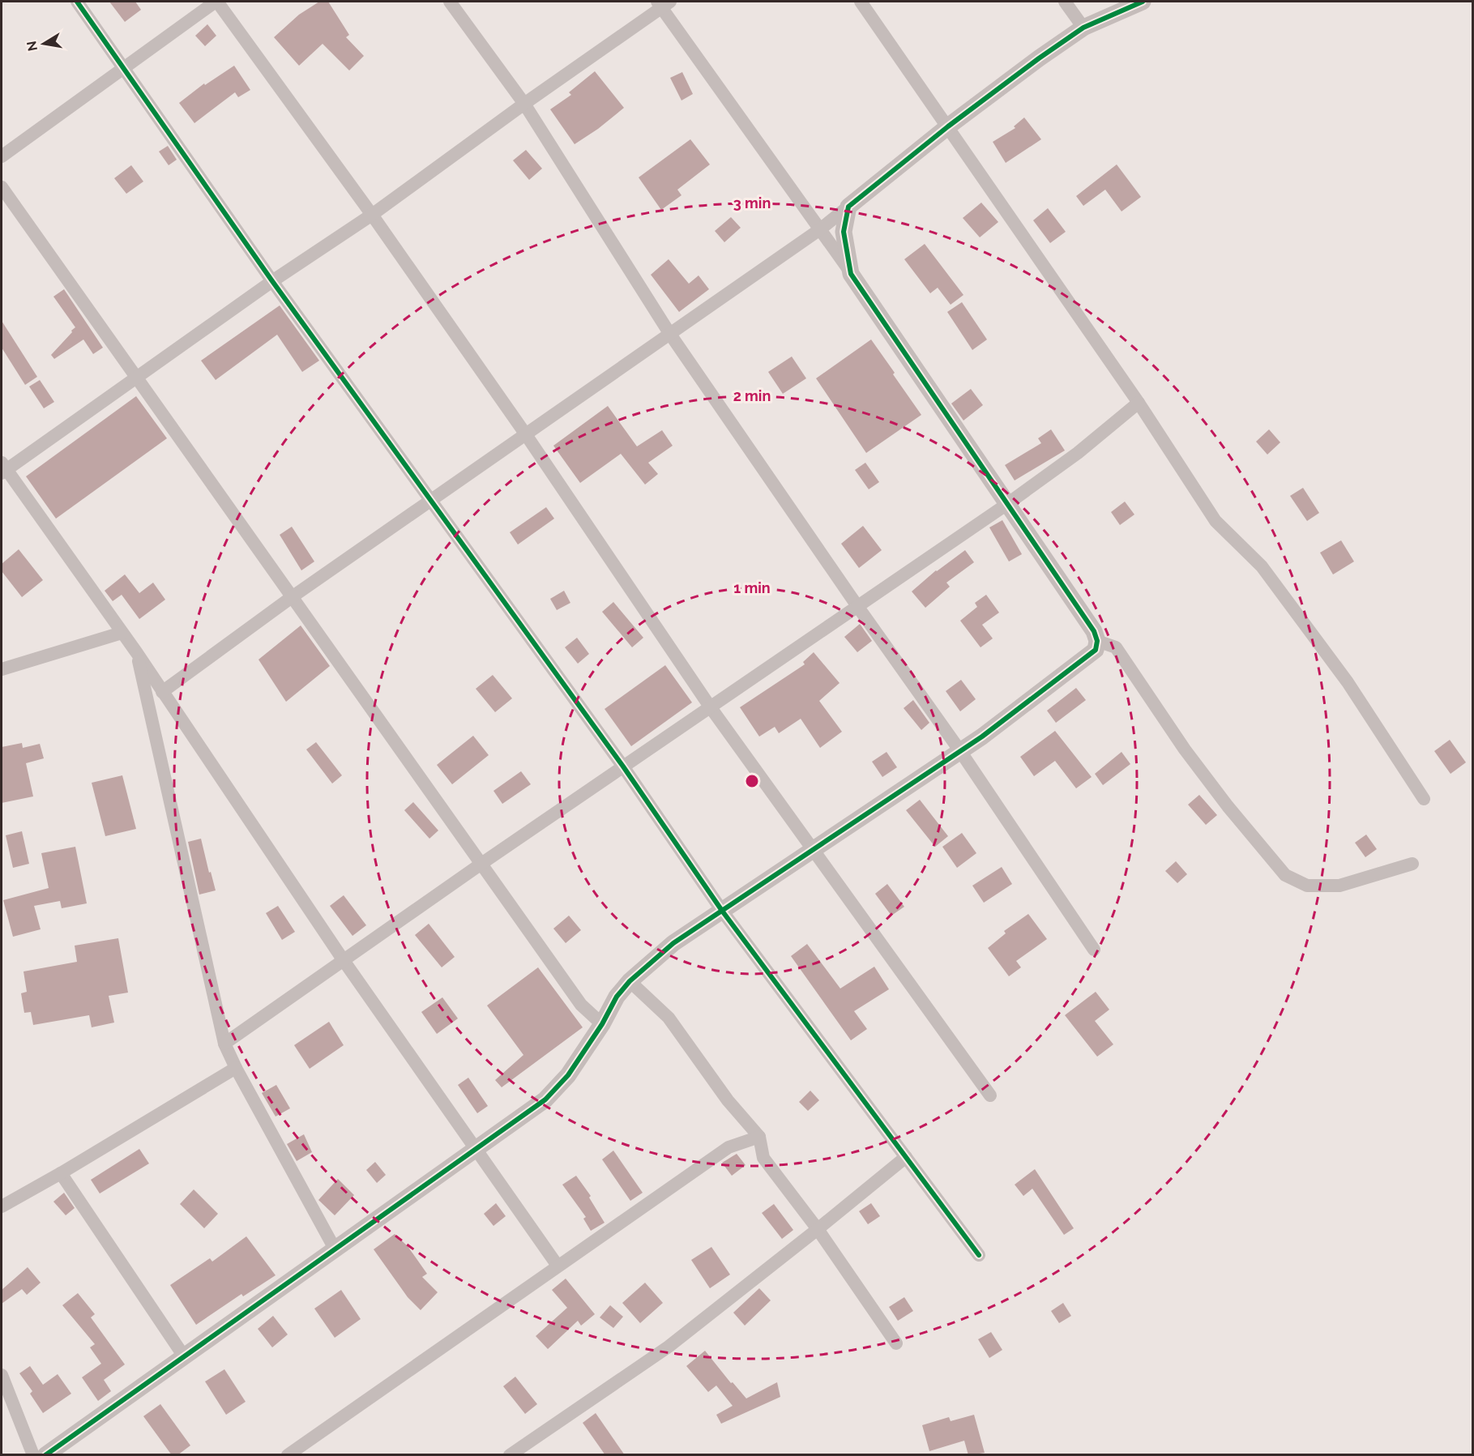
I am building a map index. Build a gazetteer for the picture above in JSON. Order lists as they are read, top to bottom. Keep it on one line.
{"north":"left","rings":["3 min","2 min","1 min"]}
